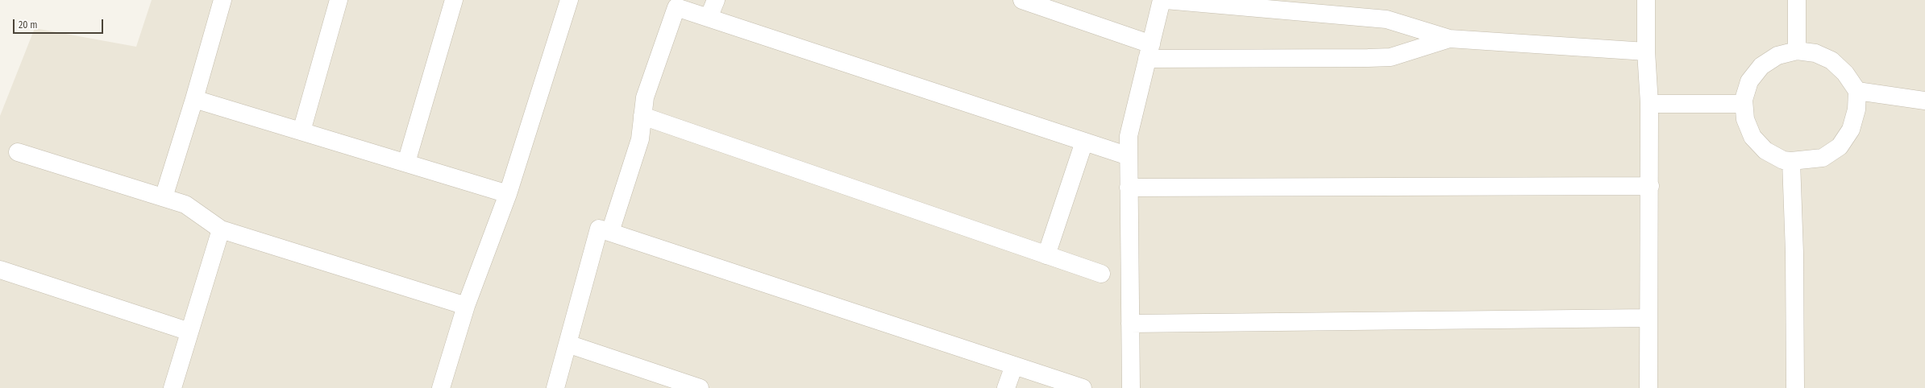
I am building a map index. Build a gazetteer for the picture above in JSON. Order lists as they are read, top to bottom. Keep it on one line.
{"scale_bar":"20 m"}
